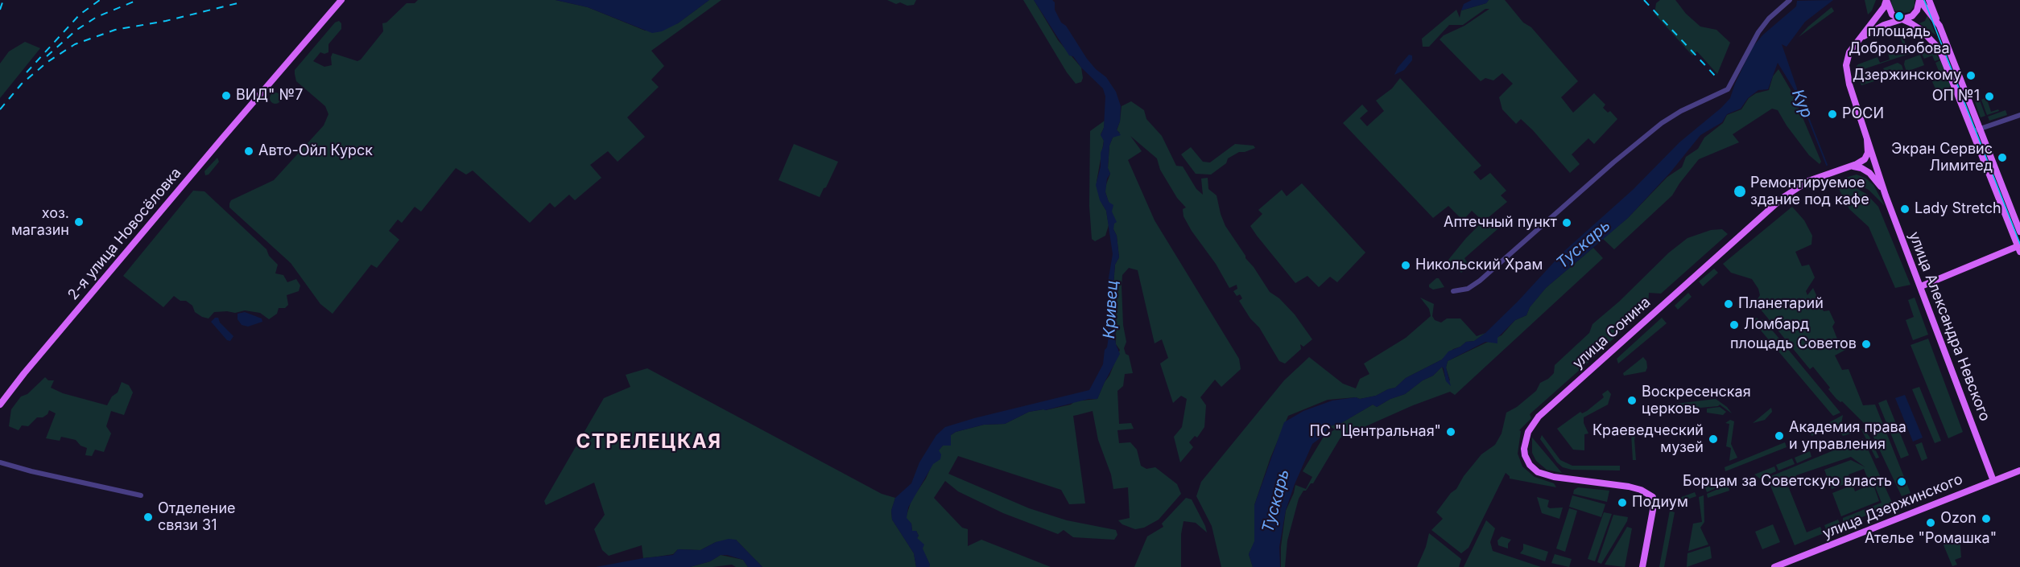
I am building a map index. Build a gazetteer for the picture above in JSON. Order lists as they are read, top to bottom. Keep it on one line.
{"streets":{"main road":["2-я улица Новосёловка","улица Александра Невского","улица Сонина","улица Дзержинского"]},"crossings":[["улица Александра Невского","улица Дзержинского"]],"districts":["СТРЕЛЕЦКАЯ"],"water":["Кур","Тускарь","Кривец"],"places":["площадь Добролюбова","Дзержинскому","ВИД\" №7","ОП №1","РОСИ","Авто-Ойл Курск","Экран Сервис Лимитед","Ремонтируемое здание под кафе","Lady Stretch","хоз. магазин","Аптечный пункт","Никольский Храм","Планетарий","Ломбард","площадь Советов","Воскресенская церковь","ПС \"Центральная\"","Академия права и управления","Краеведческий музей","Борцам за Советскую власть","Подиум","Отделение связи 31","Ozon","Ателье \"Ромашка\""]}
